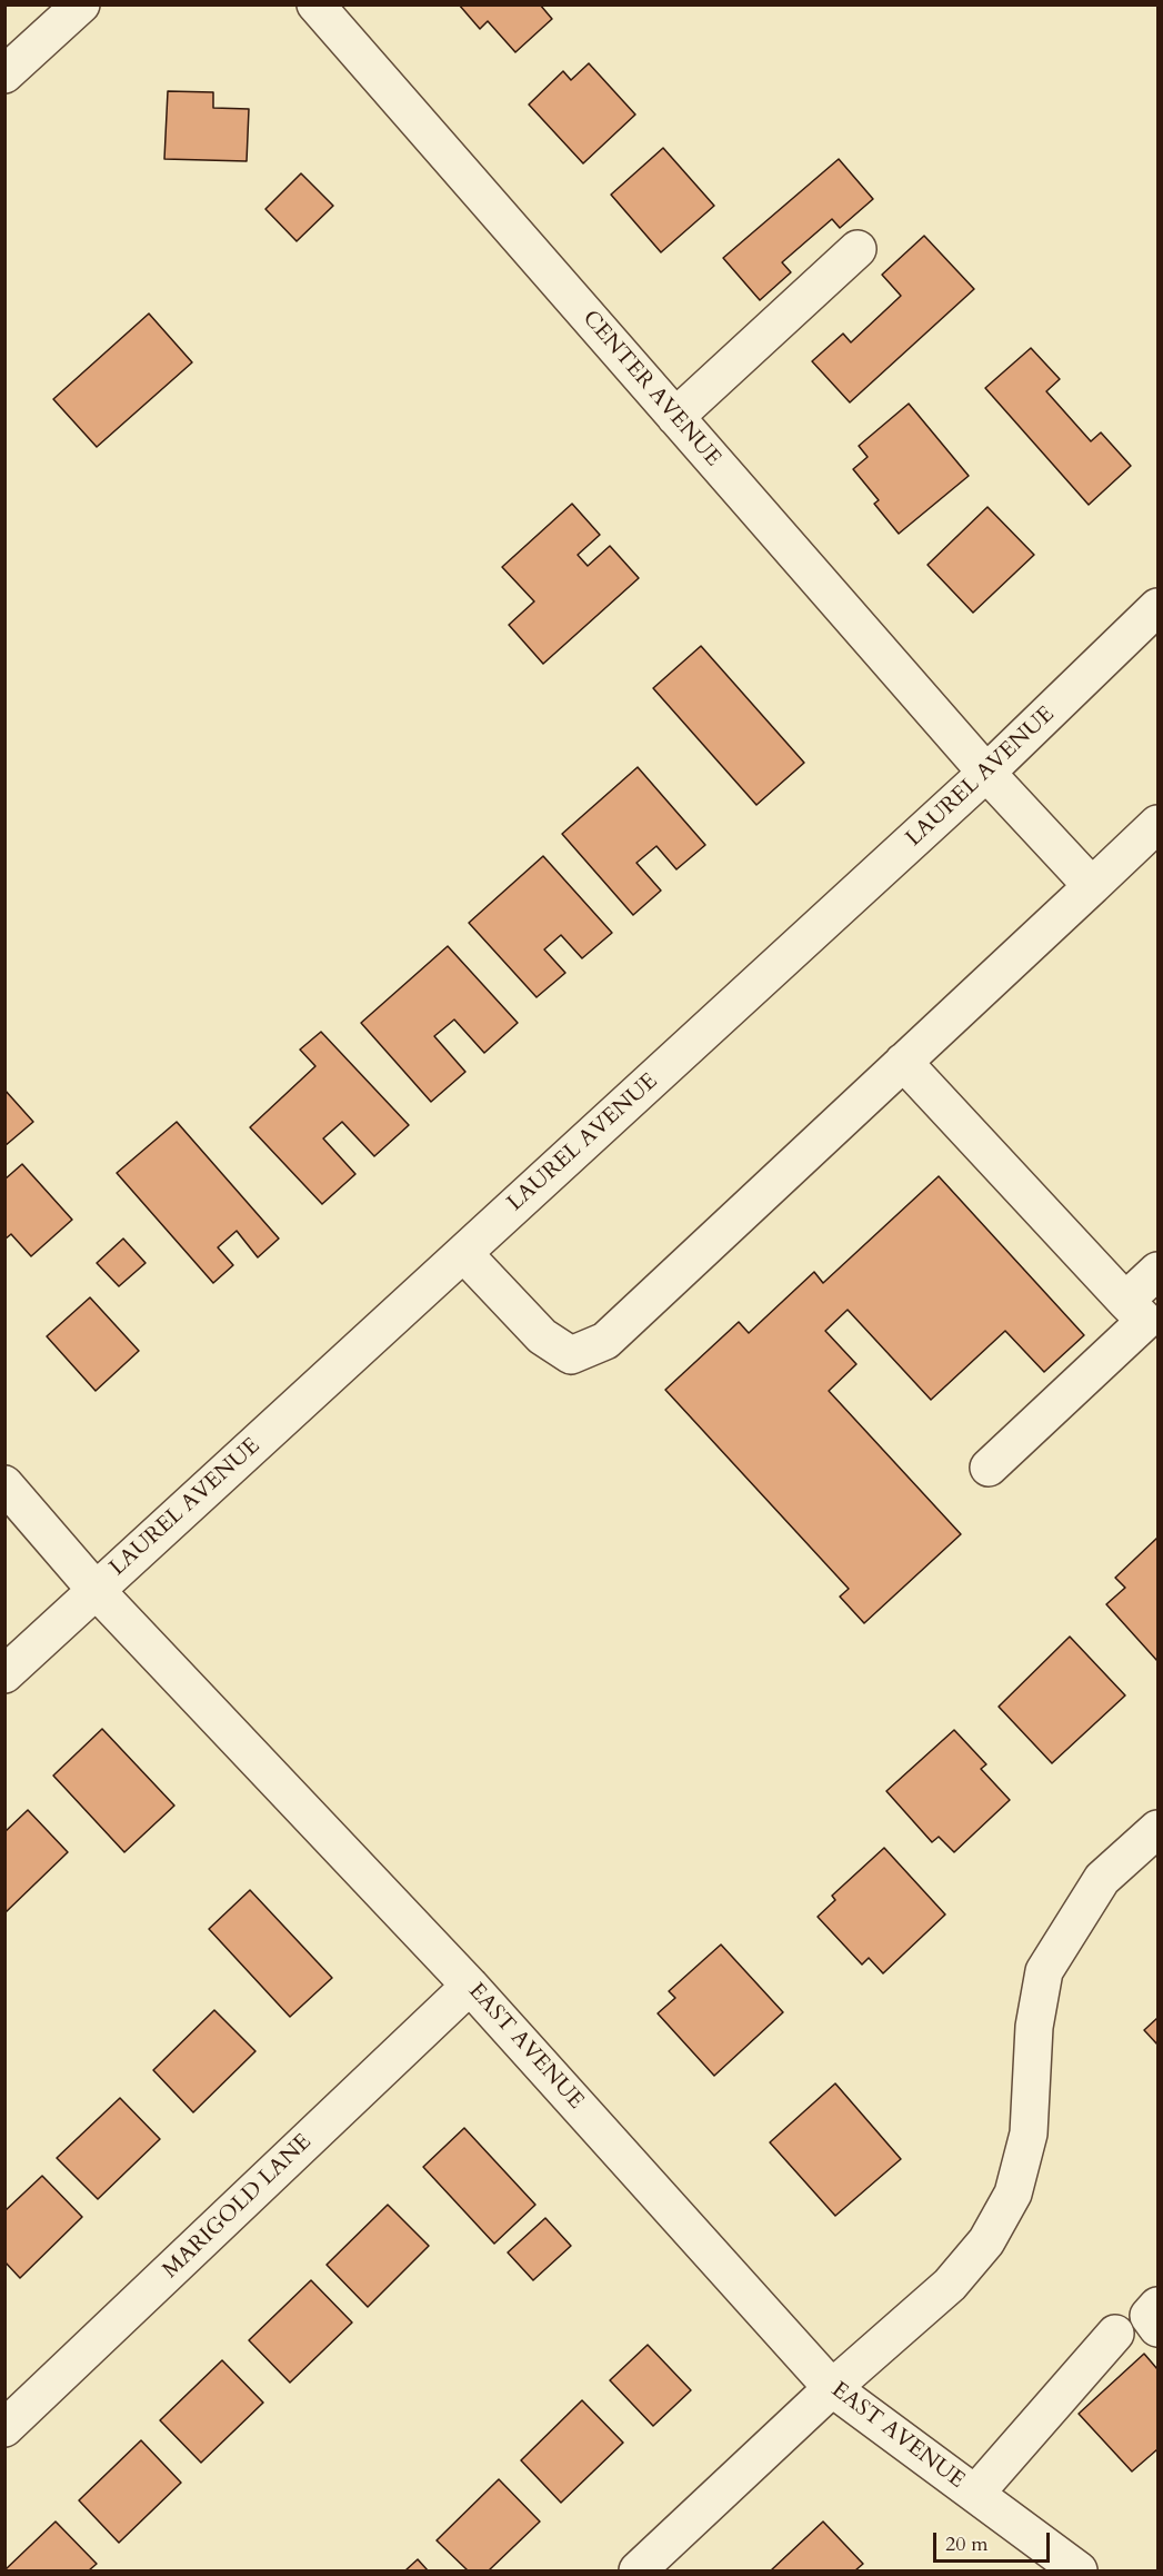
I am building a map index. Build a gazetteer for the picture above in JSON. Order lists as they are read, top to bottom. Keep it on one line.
{"streets":{"street":["CENTER AVENUE","LAUREL AVENUE","EAST AVENUE","MARIGOLD LANE"]},"crossings":[["CENTER AVENUE","LAUREL AVENUE"],["LAUREL AVENUE","EAST AVENUE"],["EAST AVENUE","MARIGOLD LANE"]],"scale_bar":"20 m"}
